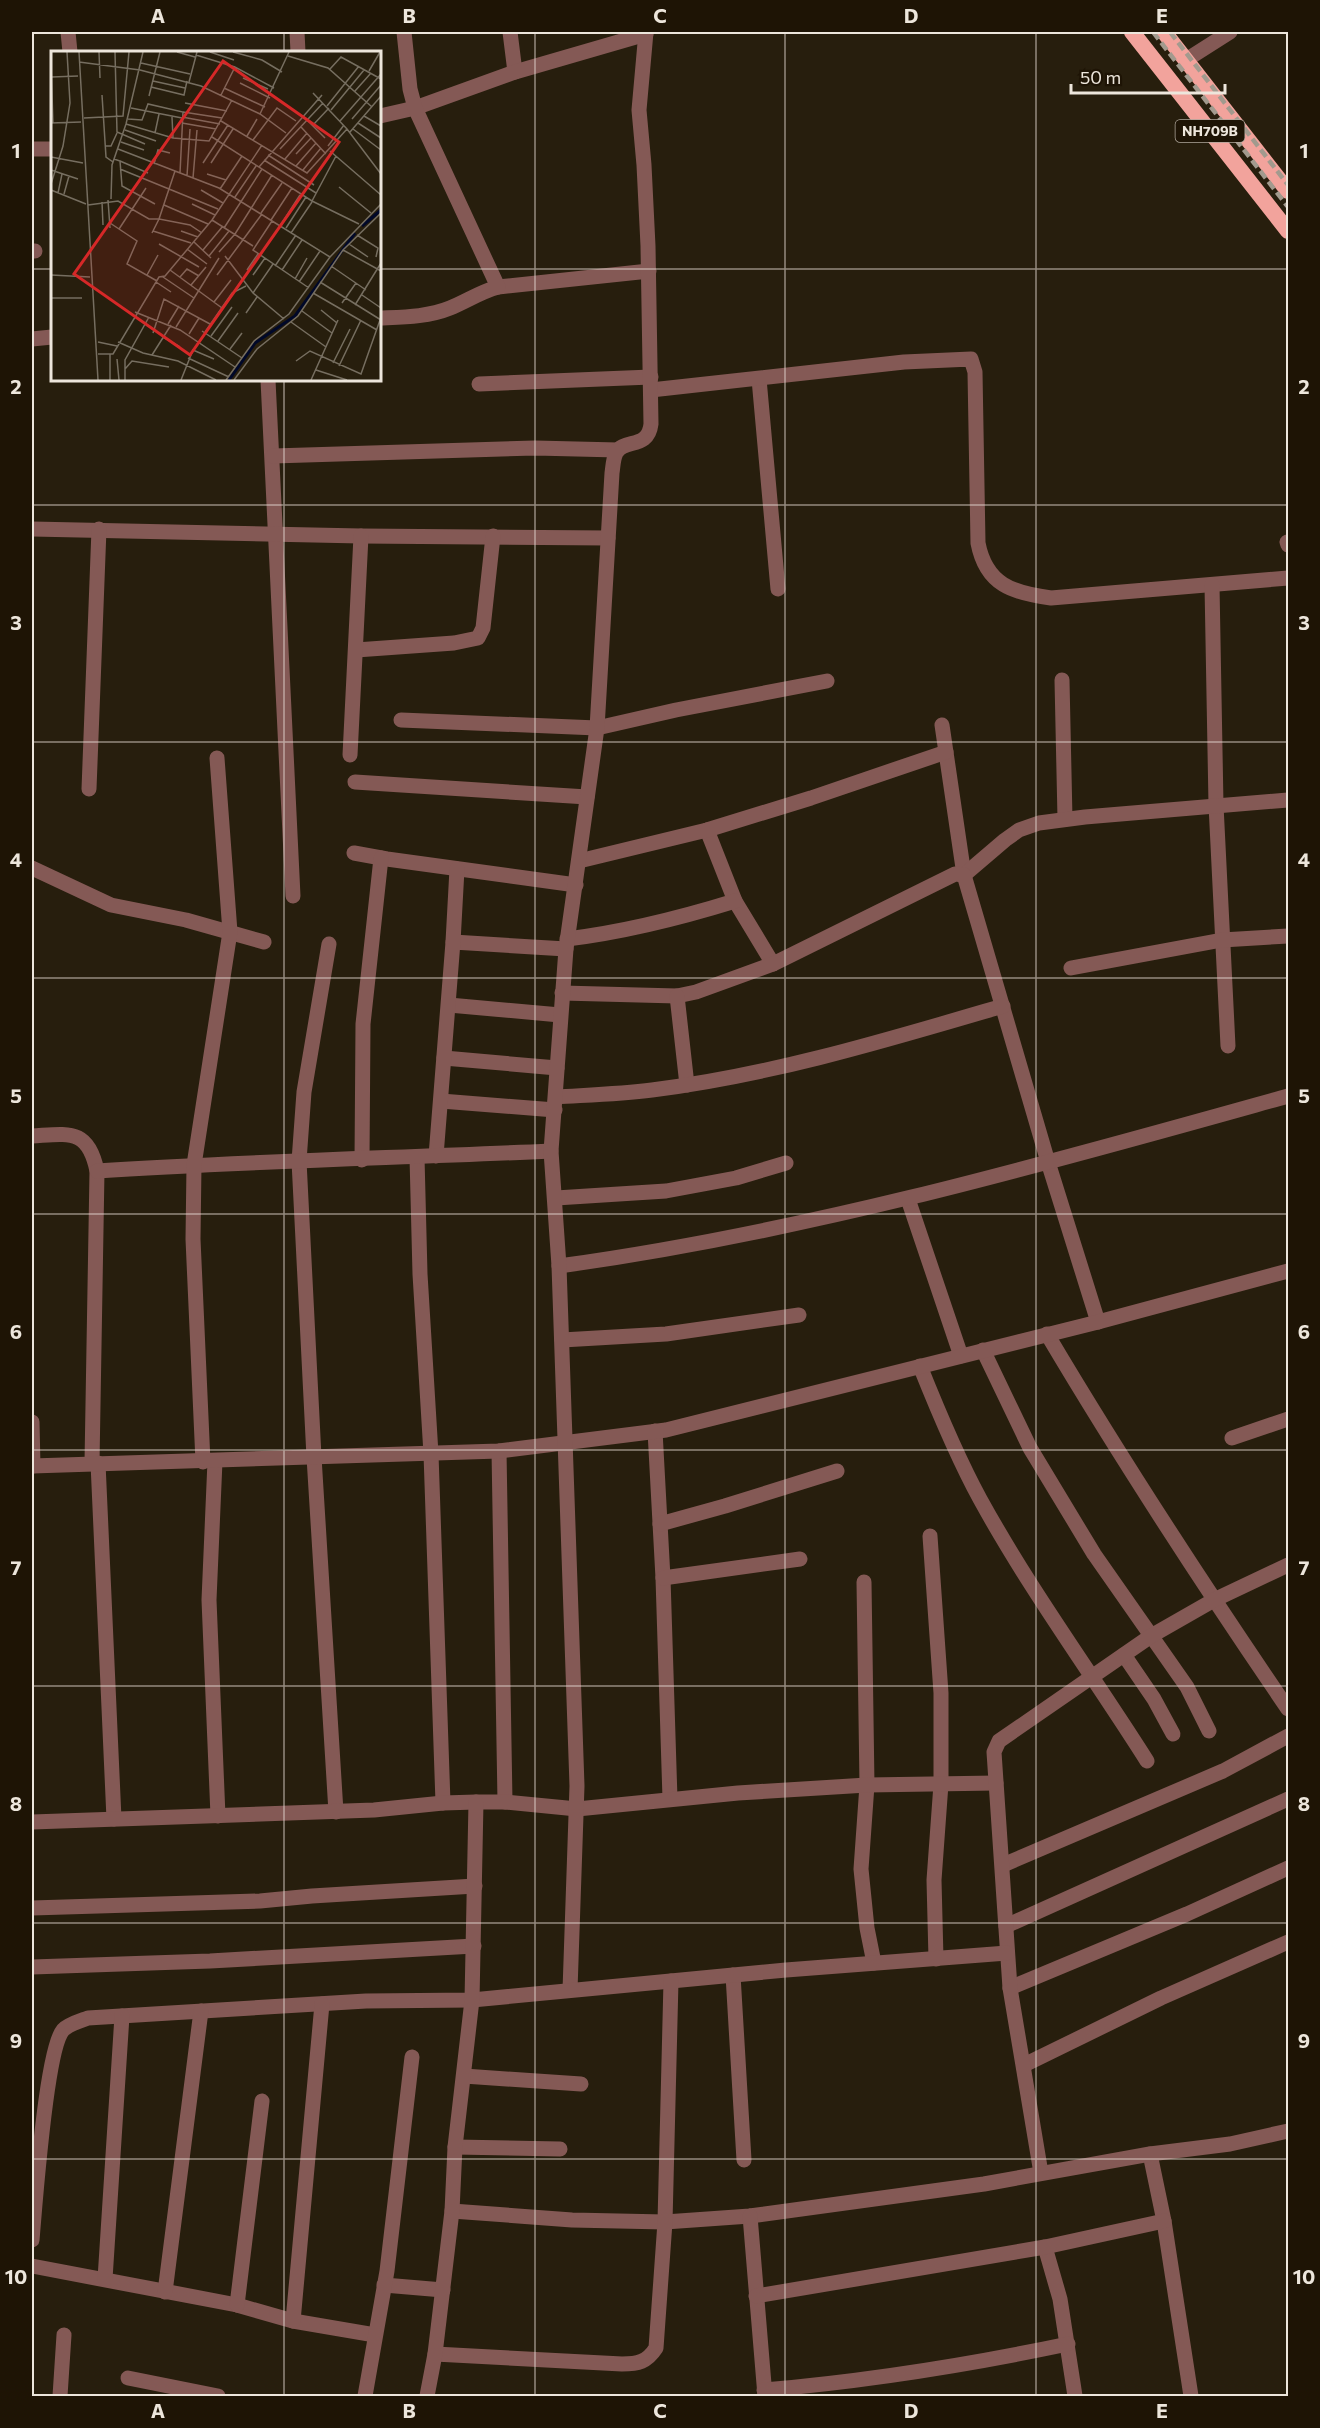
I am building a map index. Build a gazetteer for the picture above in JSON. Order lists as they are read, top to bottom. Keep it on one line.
{"streets":{"highway":["NH709B"]},"scale_bar":"50 m","grid":{"columns":["A","B","C","D","E"],"rows":["1","2","3","4","5","6","7","8","9","10"]}}
